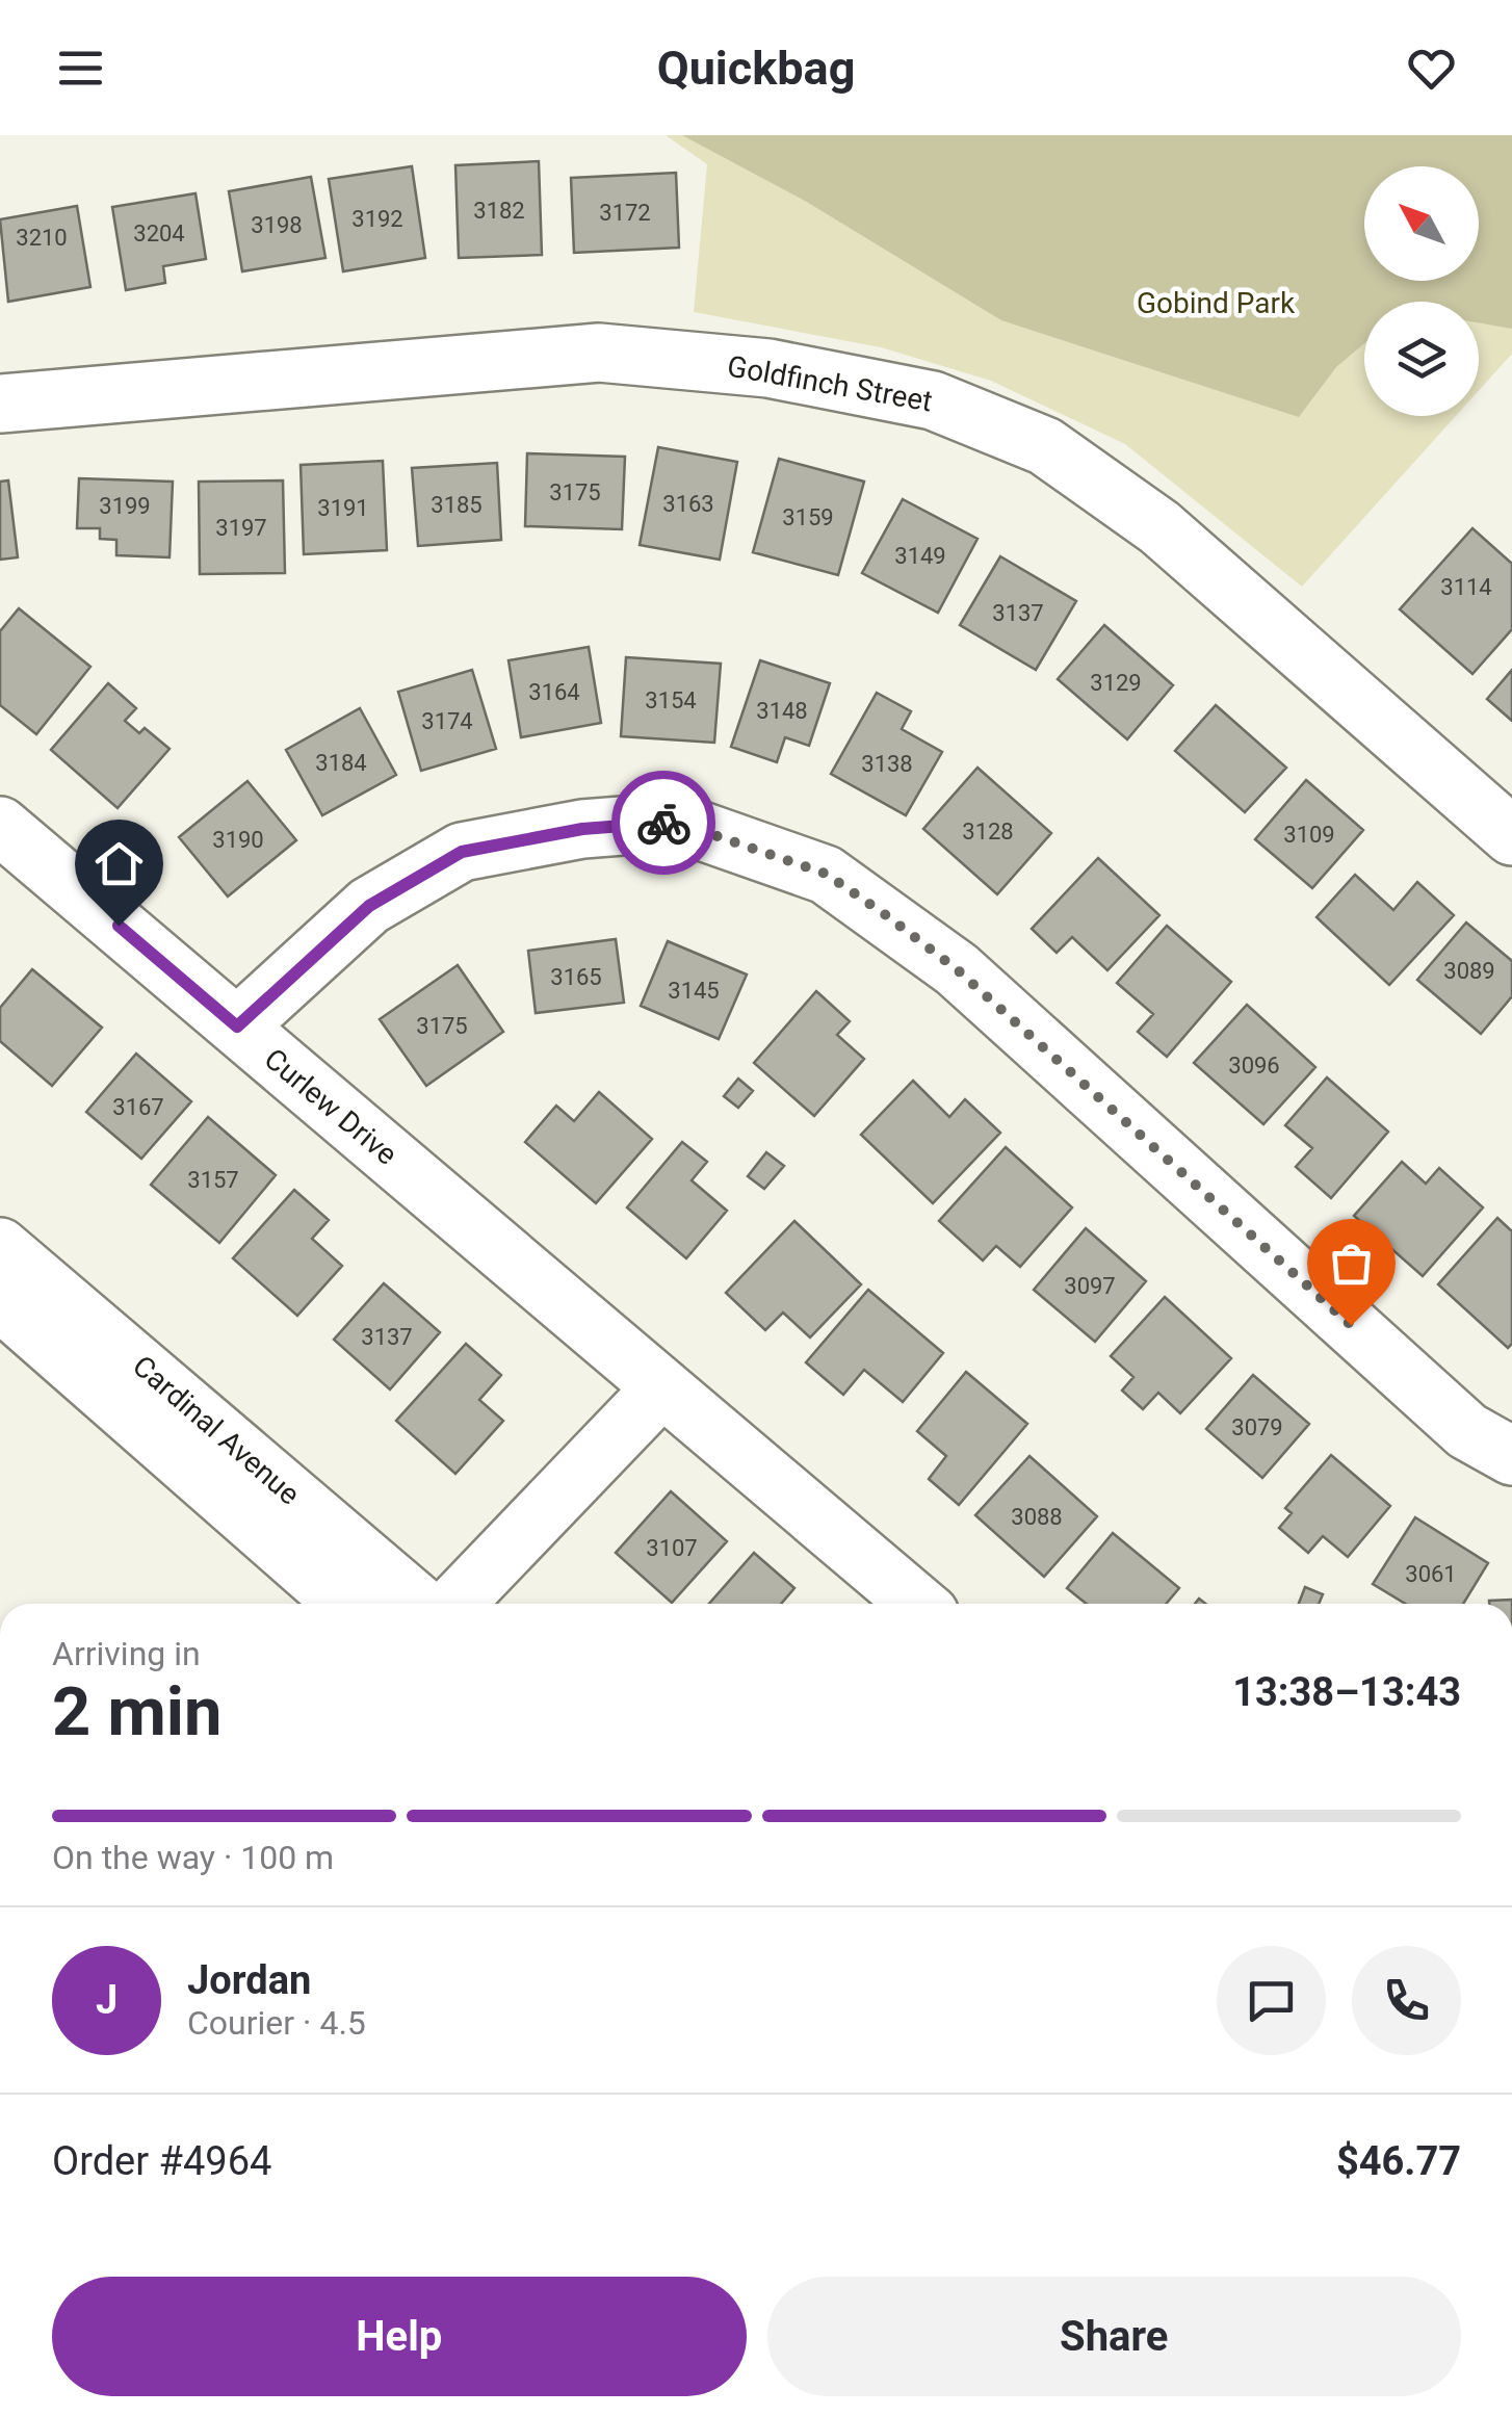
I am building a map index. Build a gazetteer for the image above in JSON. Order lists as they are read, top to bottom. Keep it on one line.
{"streets":{"street":["Goldfinch Street","Curlew Drive","Cardinal Avenue"]},"parks":["Gobind Park"],"house_numbers":["3182","3172","3192","3198","3204","3210","3175","3163","3185","3199","3191","3159","3197","3149","3114","3137","3129","3164","3154","3148","3174","3184","3138","3128","3109","3190","3089","3165","3145","3175","3096","3167","3157","3097","3137","3079","3088","3107","3061"],"north":"top left","page":{"header":"Quickbag","heading":["2 min","Arriving in","13:38–13:43"],"panel":["Jordan","Courier · 4.5","Order #4964","$46.77"],"bar":"On the way · 100 m","round":"J","buttons":["Help","Share"]}}
